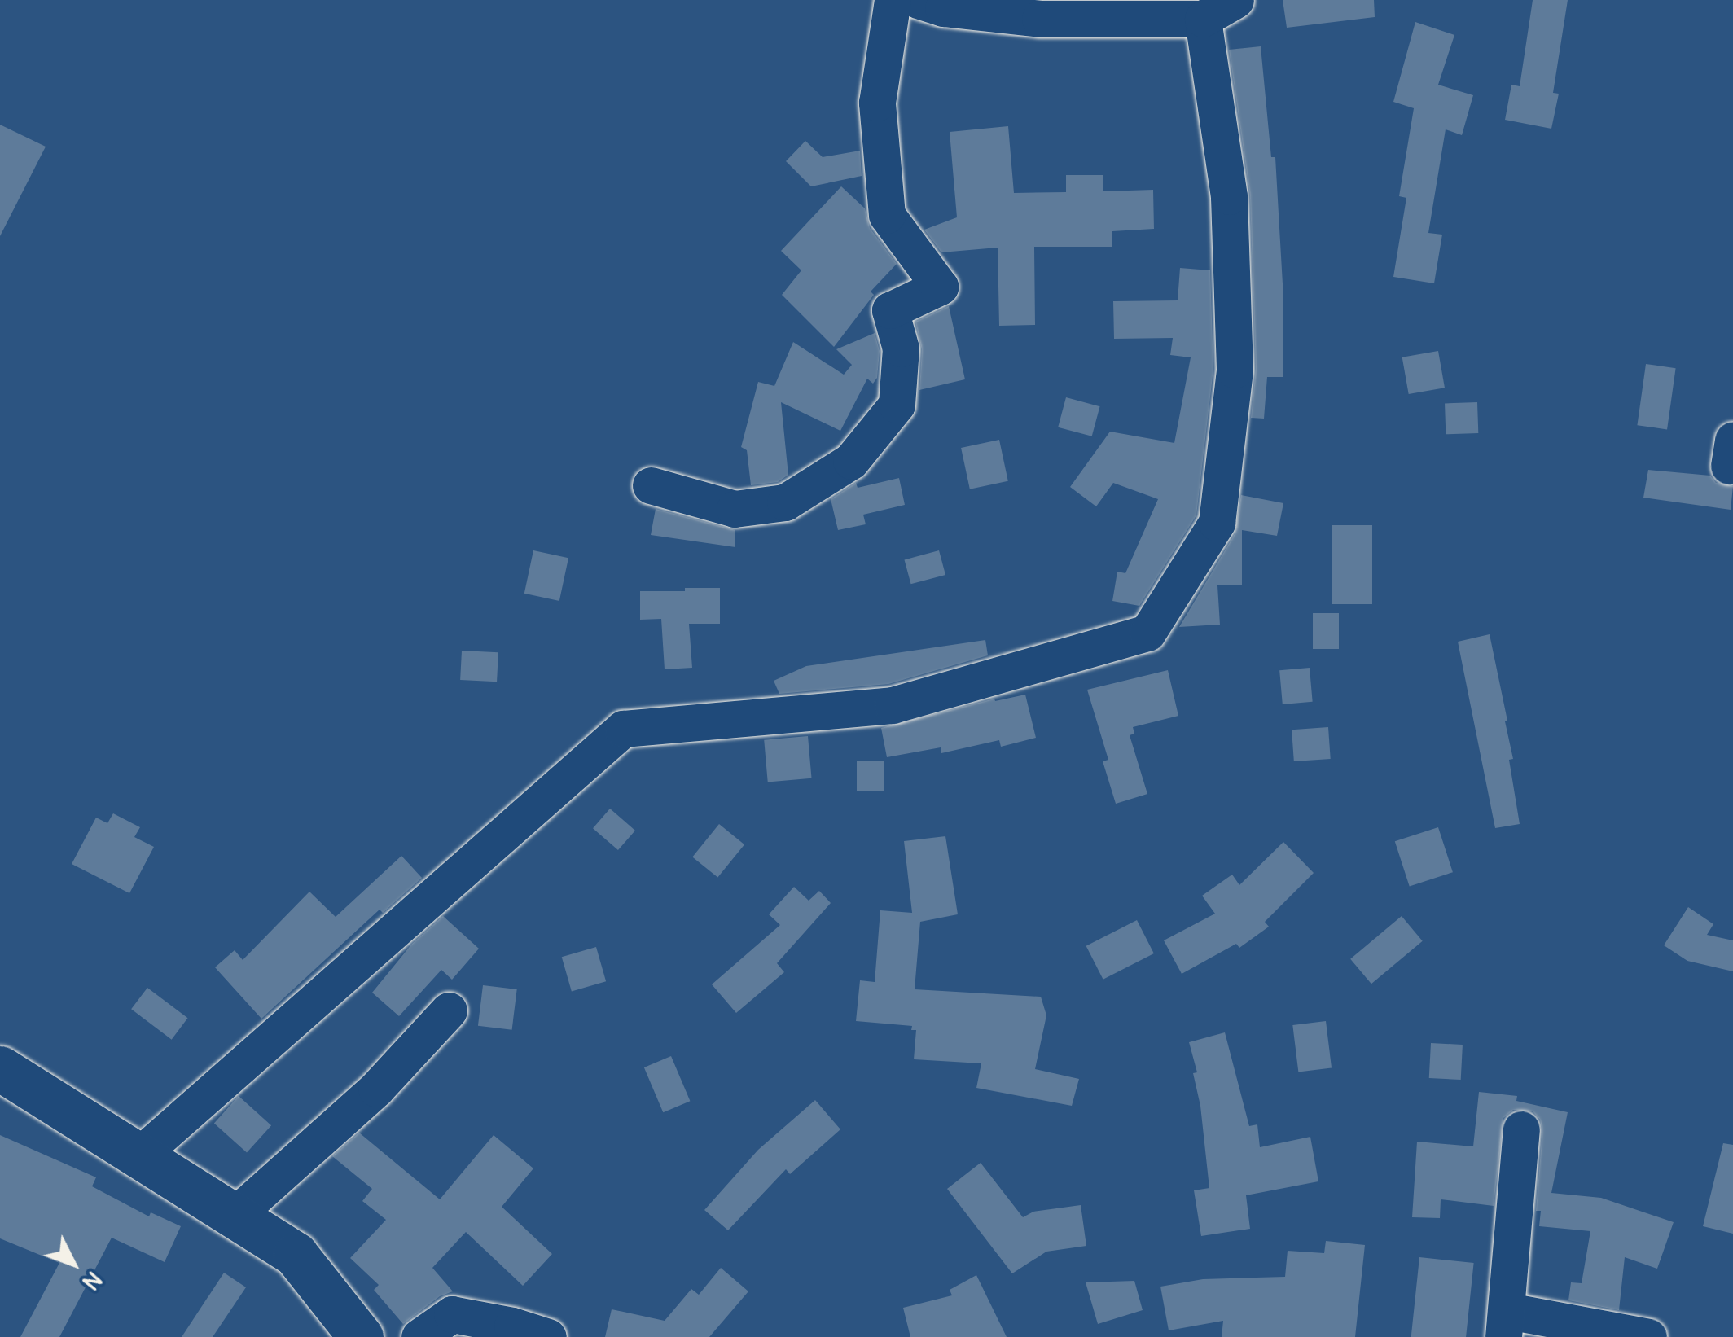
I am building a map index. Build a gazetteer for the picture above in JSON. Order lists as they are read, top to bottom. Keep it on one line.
{"north":"bottom right"}
